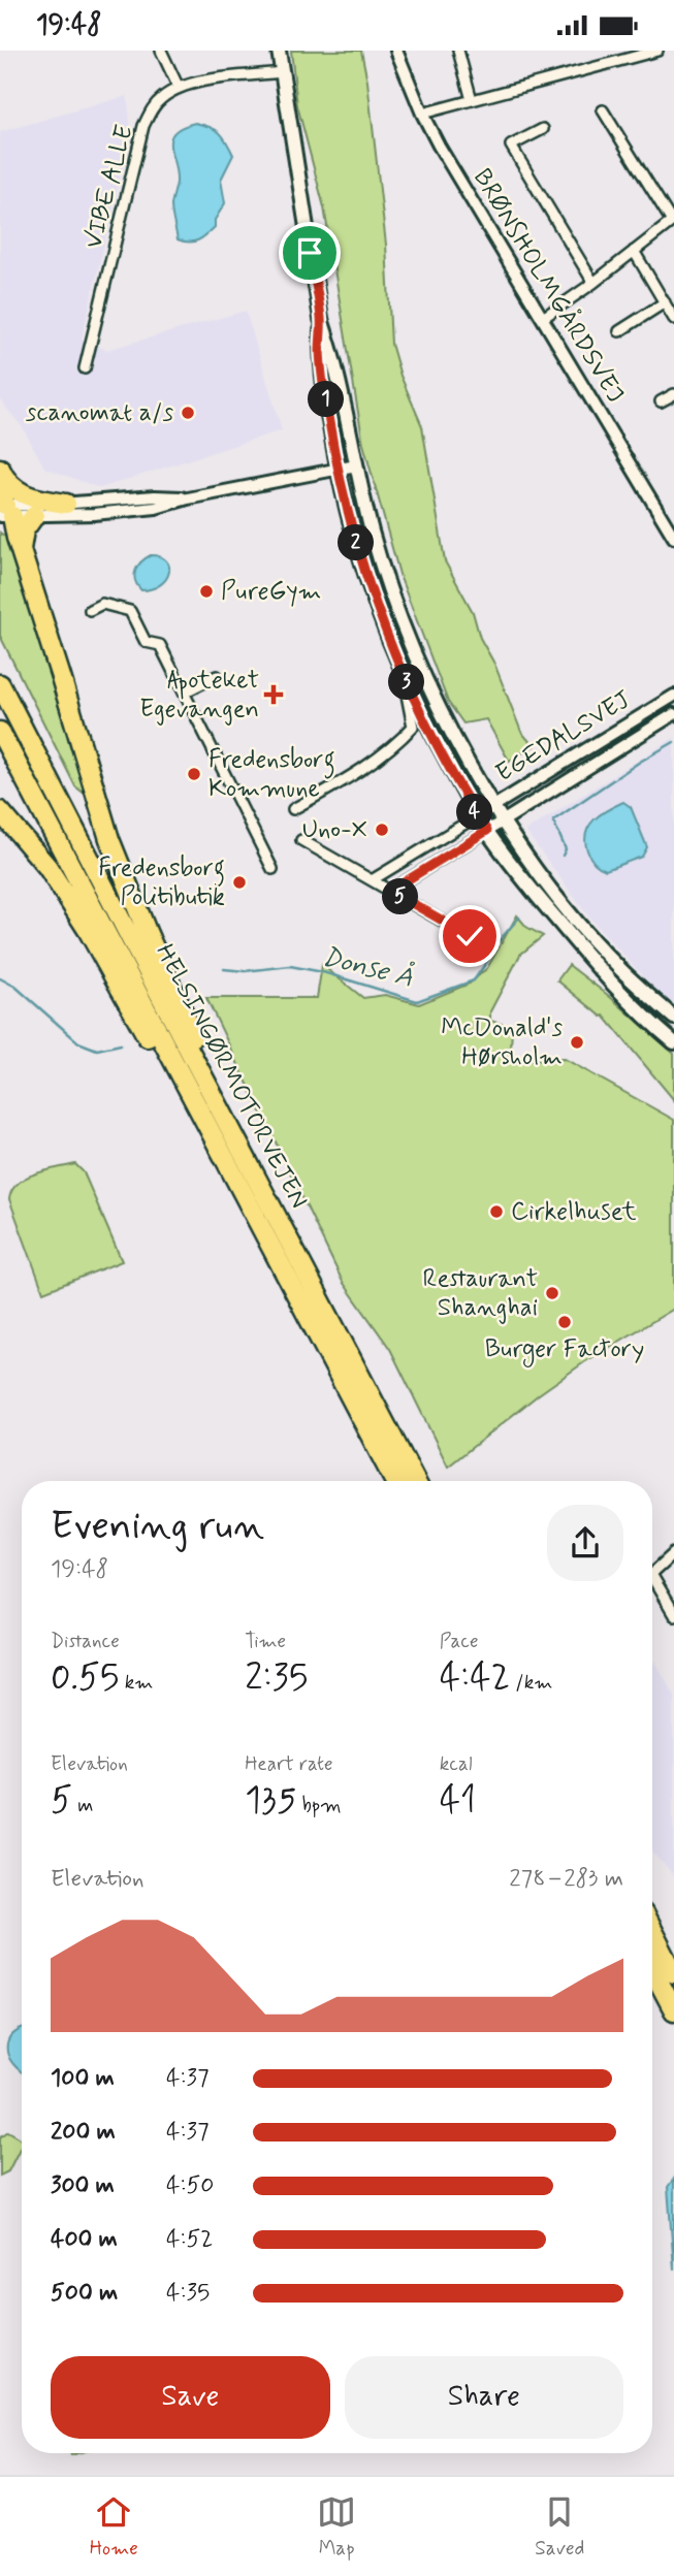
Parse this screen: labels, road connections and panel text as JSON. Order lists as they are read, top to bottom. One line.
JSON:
{"streets":{"highway":["HELSINGØRMOTORVEJEN"],"street":["VIBE ALLE","BRØNSHOLMGÅRDSVEJ","EGEDALSVEJ"]},"water":["Donse Å"],"places":{"other":["scanomat a/s","PureGym","Fredensborg Kommune","Uno-X","Fredensborg Politibutik","McDonald's Hørsholm","Cirkelhuset","Restaurant Shanghai","Burger Factory"],"health":["Apoteket Egevangen"]},"page":{"status":"19:48","pins":["1","2","3","4","5"],"heading":["Evening run","19:48"],"stats":[["Distance","0.55 km"],["Time","2:35"],["Pace","4:42 /km"],["Elevation","5 m"],["Heart rate","135 bpm"],["kcal","41"]],"chart":["Elevation","278–283 m"],"list":[{"name":"100 m","note":"4:37"},{"name":"200 m","note":"4:37"},{"name":"300 m","note":"4:50"},{"name":"400 m","note":"4:52"},{"name":"500 m","note":"4:35"}],"buttons":["Save","Share"],"tabs":["Home","Map","Saved"]}}
